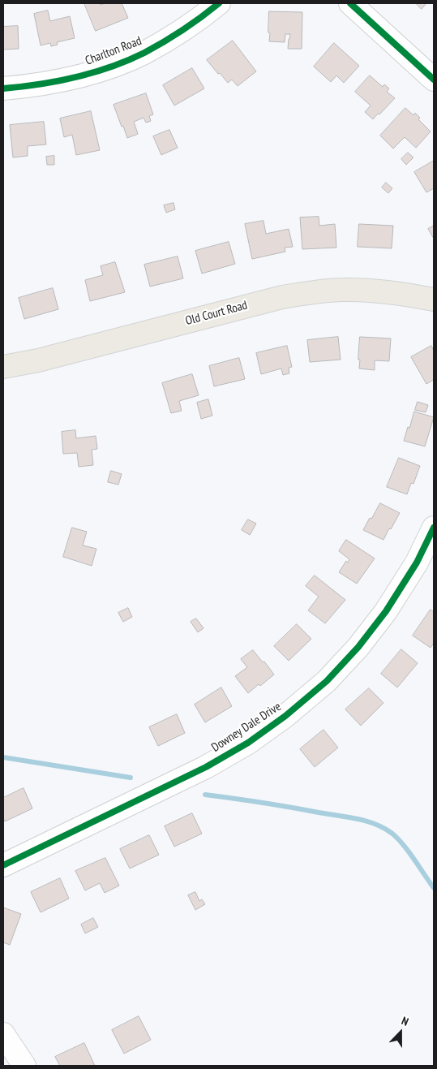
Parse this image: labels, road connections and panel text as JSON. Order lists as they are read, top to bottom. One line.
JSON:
{"streets":{"main road":["Old Court Road"],"street":["Charlton Road","Downey Dale Drive"]},"north":"top"}
